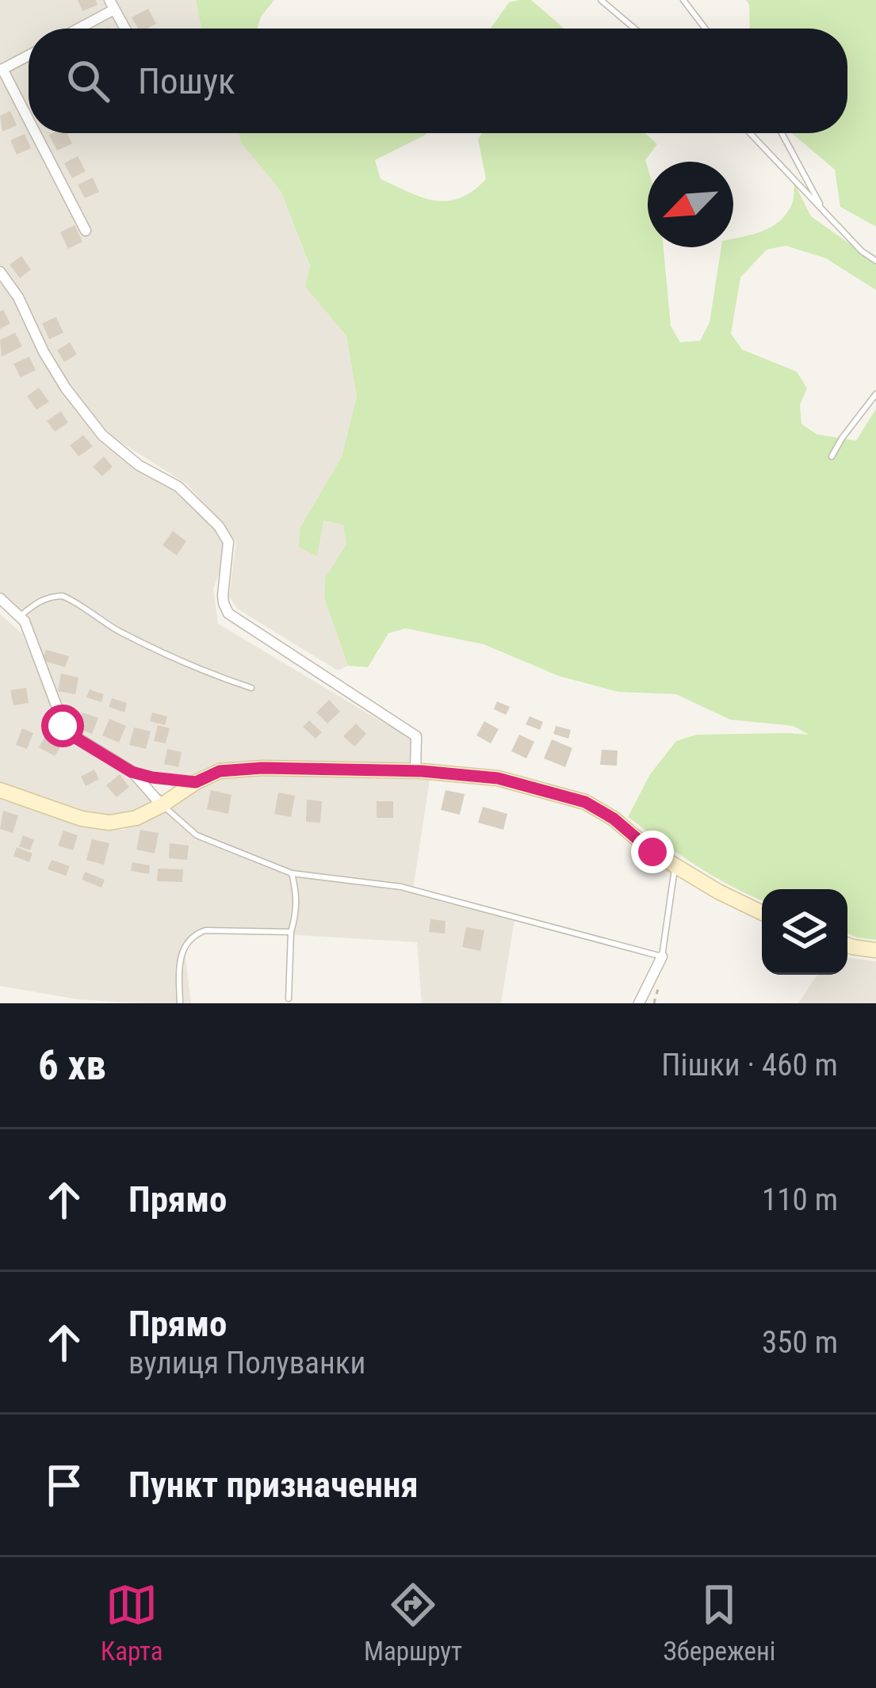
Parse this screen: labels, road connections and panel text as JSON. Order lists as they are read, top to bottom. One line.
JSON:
{"north":"bottom left","page":{"search":"Пошук","heading":["6 хв","Пішки · 460 m"],"list":[["Прямо","110 m"],["Прямо","вулиця Полуванки","350 m"],"Пункт призначення"],"nav":["Карта","Маршрут","Збережені"]}}
